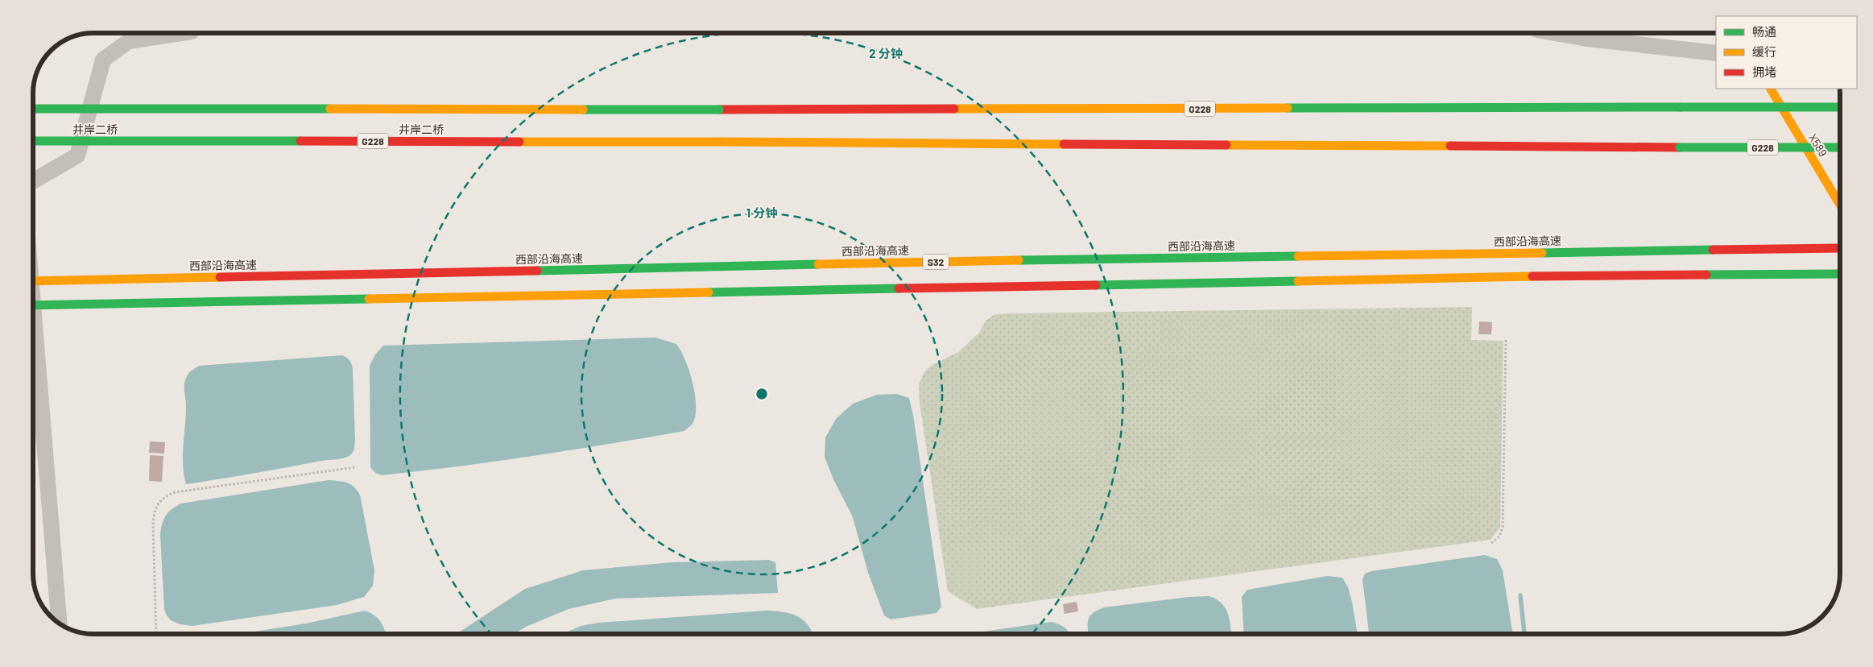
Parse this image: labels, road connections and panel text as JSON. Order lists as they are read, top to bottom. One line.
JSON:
{"streets":{"main road":["G228","井岸二桥","X589","西部沿海高速","S32"]},"legend":["畅通","缓行","拥堵"],"rings":["2 分钟","1 分钟"]}
